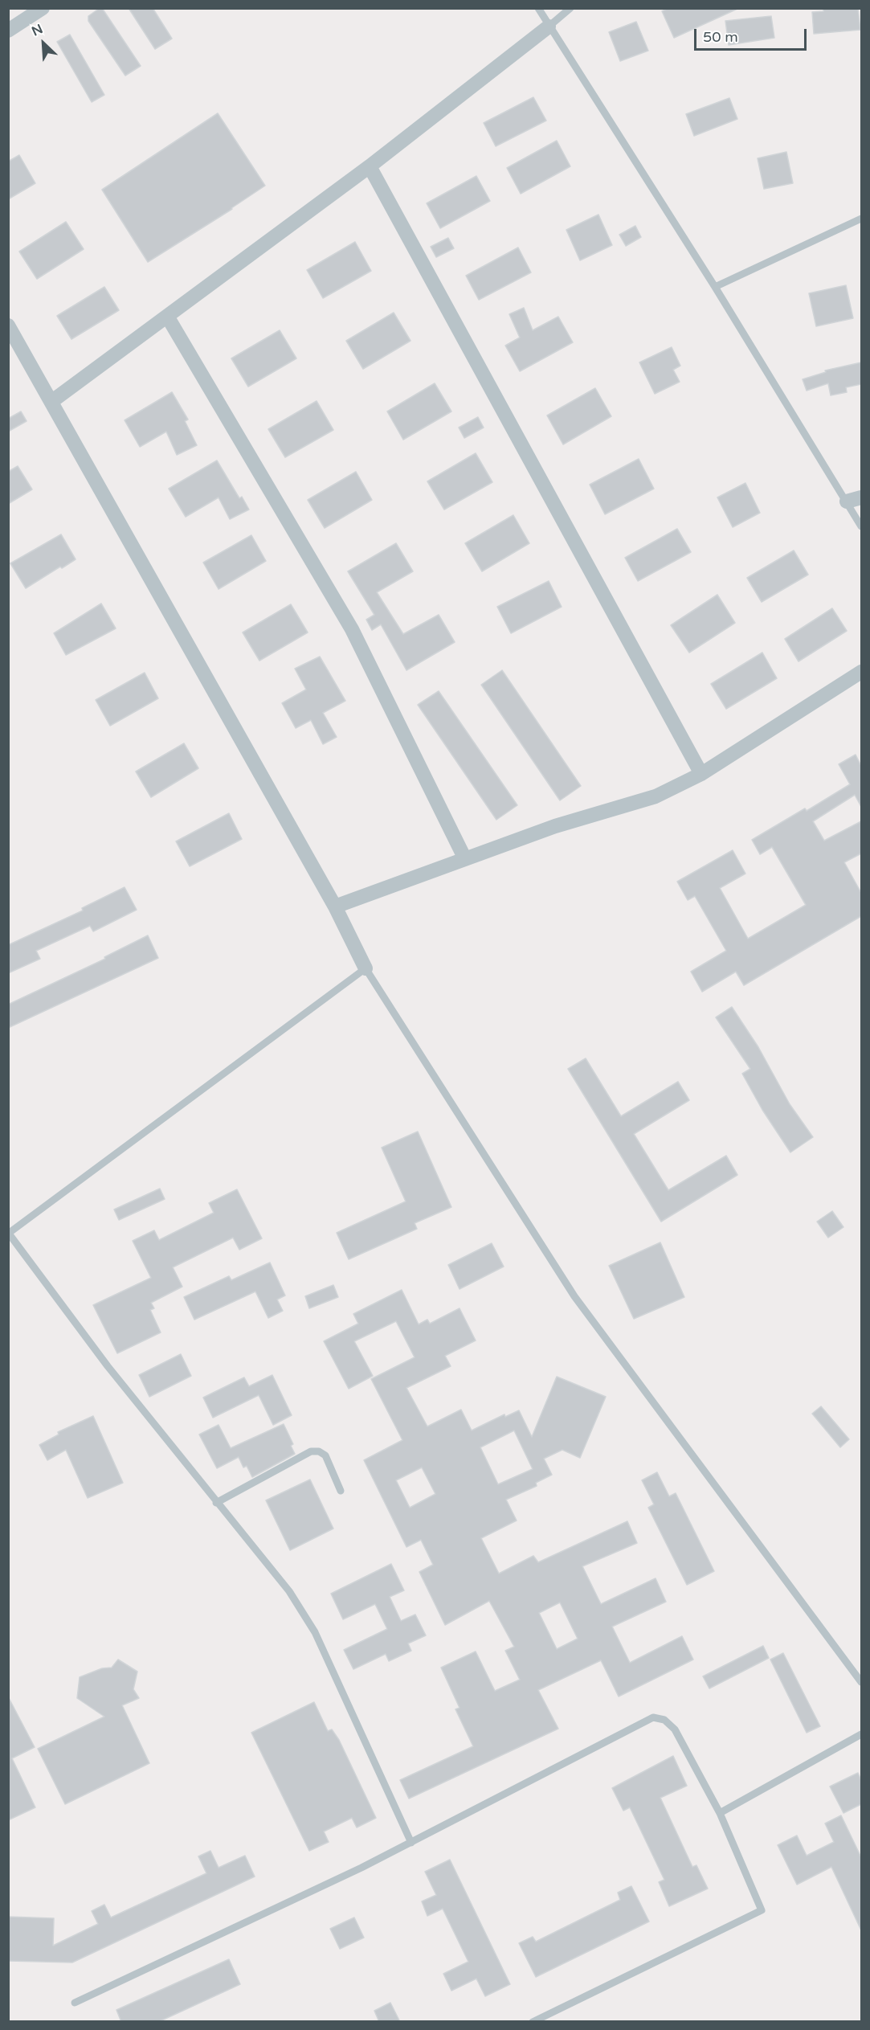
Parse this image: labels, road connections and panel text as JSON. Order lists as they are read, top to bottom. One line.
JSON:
{"scale_bar":"50 m","north":"top left"}
